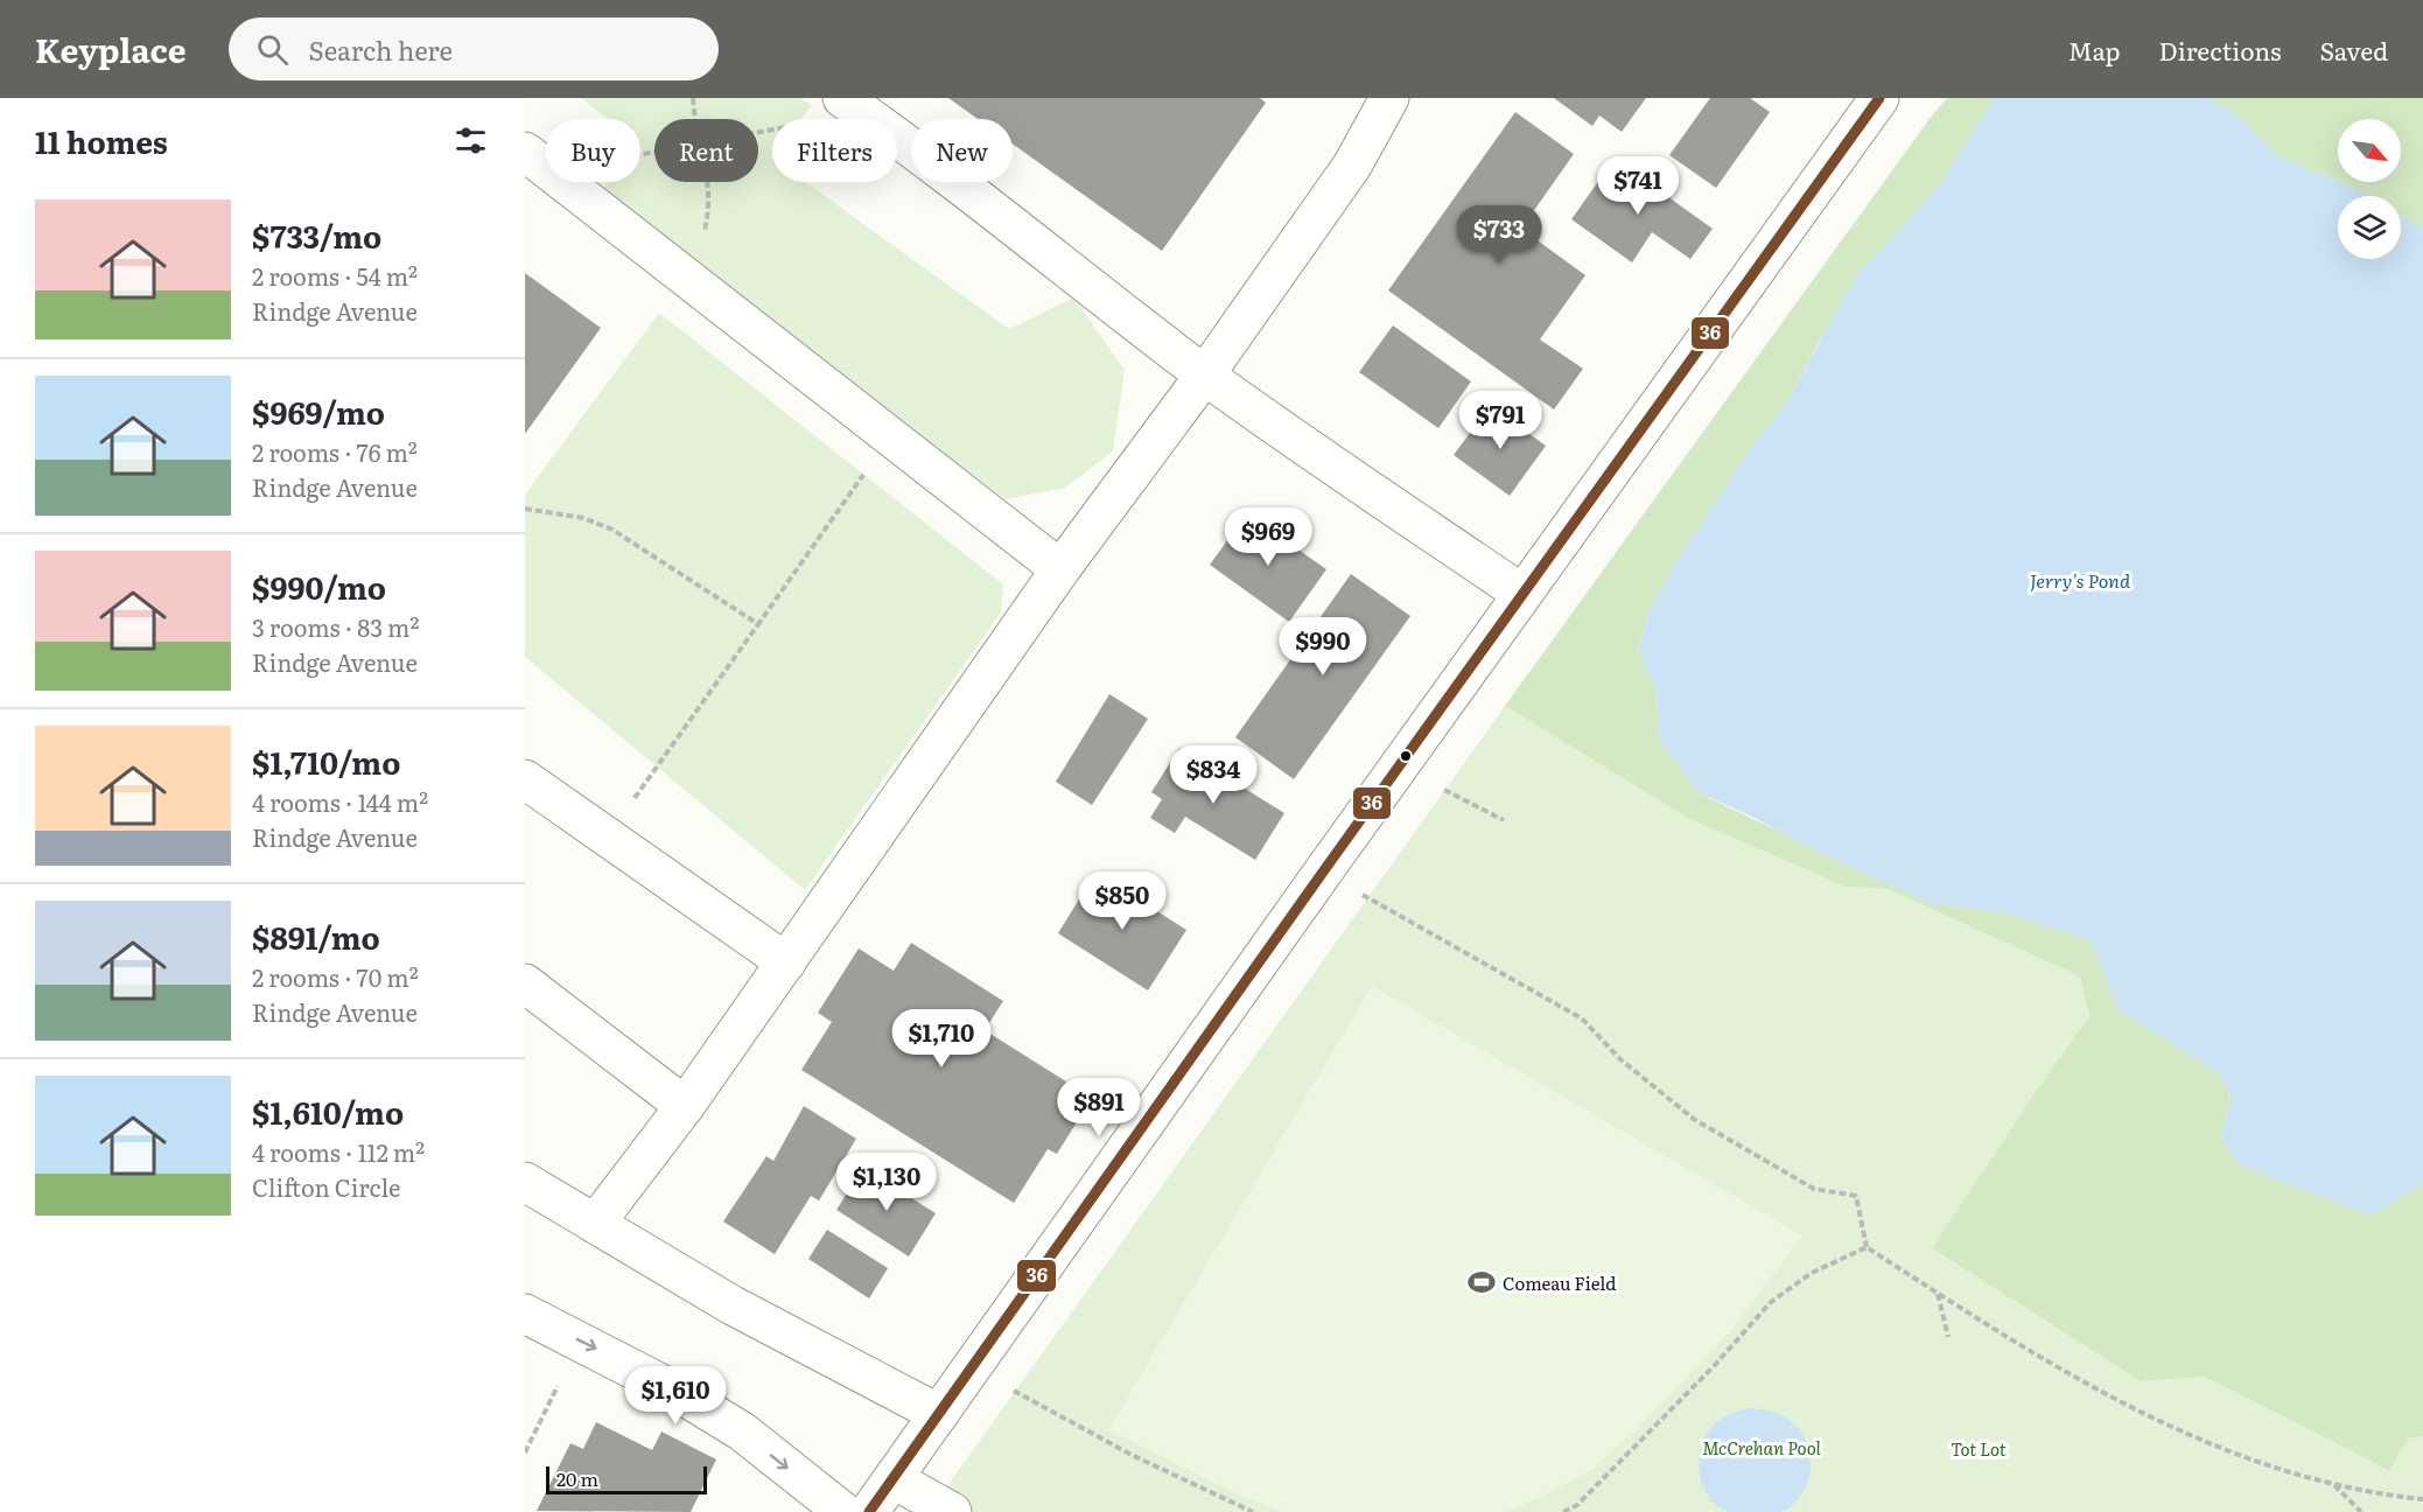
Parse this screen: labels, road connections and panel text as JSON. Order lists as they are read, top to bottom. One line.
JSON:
{"water":["Jerry's Pond"],"parks":["McCrehan Pool","Tot Lot"],"places":{"sports":["Comeau Field"]},"lines":["transit line 36"],"scale_bar":"20 m","north":"bottom right","page":{"header":"Keyplace","search":"Search here","nav":["Map","Directions","Saved"],"heading":"11 homes","chip":["Buy","Rent","Filters","New"],"price":["$741","$733","$791","$969","$990","$834","$850","$1,710","$891","$1,130","$1,610"],"list":[{"name":"$733/mo","note":"2 rooms · 54 m² · Rindge Avenue"},{"name":"$969/mo","note":"2 rooms · 76 m² · Rindge Avenue"},{"name":"$990/mo","note":"3 rooms · 83 m² · Rindge Avenue"},{"name":"$1,710/mo","note":"4 rooms · 144 m² · Rindge Avenue"},{"name":"$891/mo","note":"2 rooms · 70 m² · Rindge Avenue"},{"name":"$1,610/mo","note":"4 rooms · 112 m² · Clifton Circle"}],"scale":"20 m"}}
